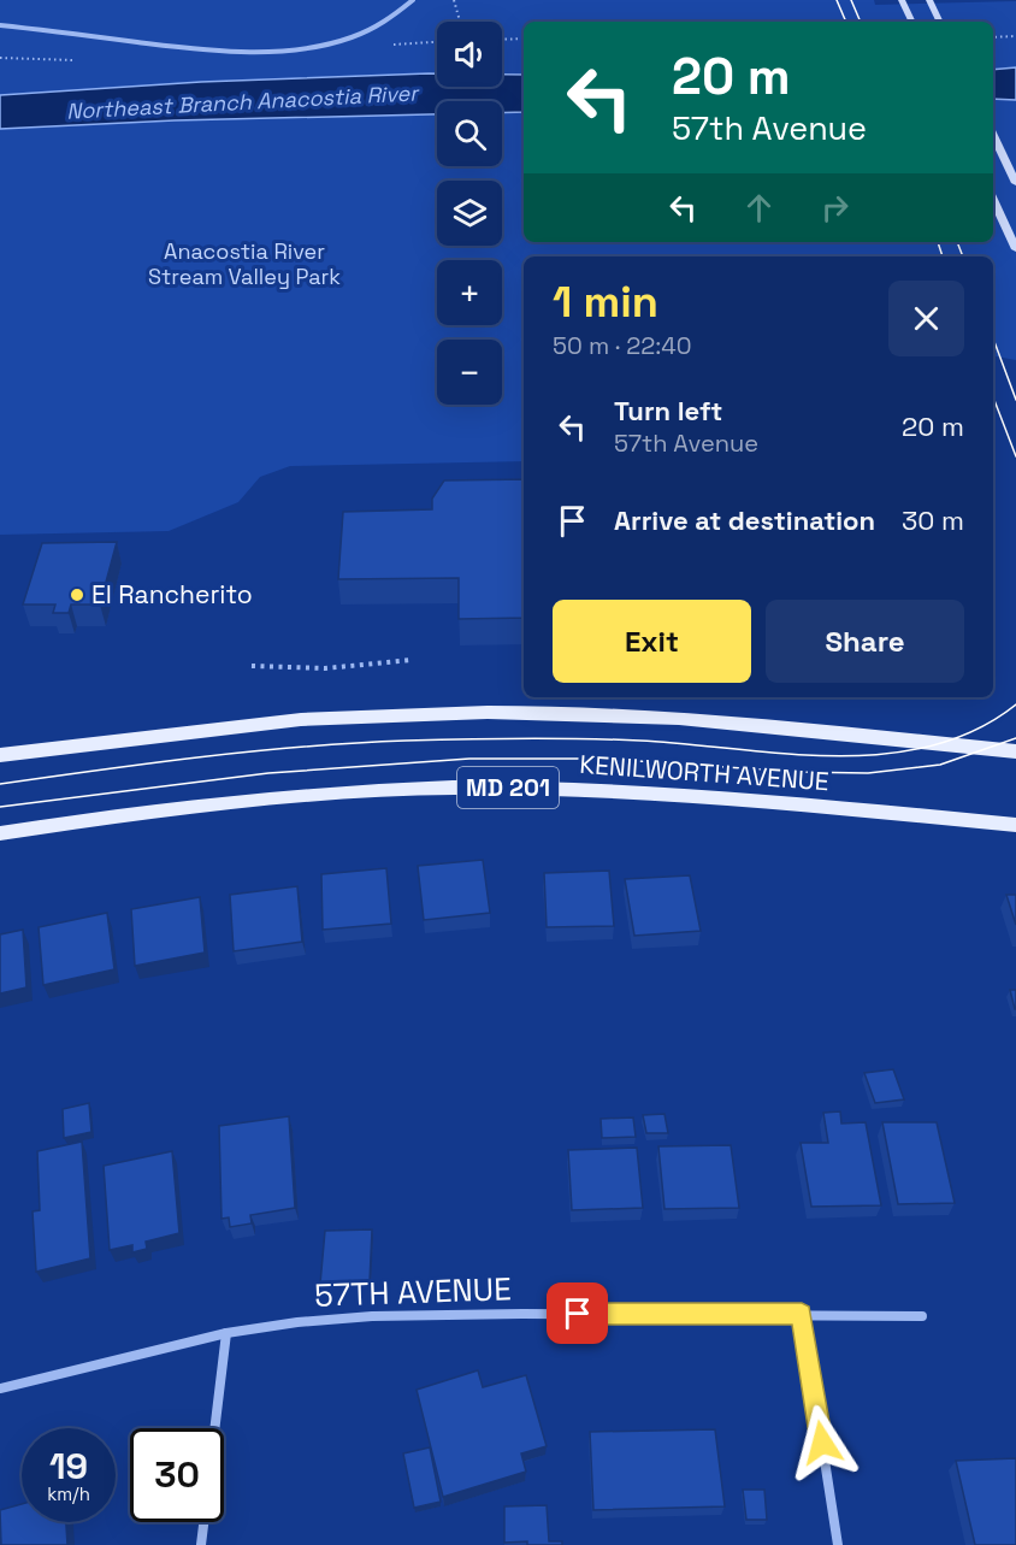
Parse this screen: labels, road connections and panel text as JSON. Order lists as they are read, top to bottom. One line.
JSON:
{"streets":{"main road":["KENILWORTH AVENUE","MD 201"],"street":["57TH AVENUE"]},"water":["Northeast Branch Anacostia River"],"parks":["Anacostia River Stream Valley Park"],"places":["El Rancherito"],"page":{"map_buttons":["+","−"],"turn":["20 m","57th Avenue"],"heading":["1 min","50 m · 22:40"],"list":[{"name":"Turn left","note":"57th Avenue","value":"20 m"},{"name":"Arrive at destination","value":"30 m"}],"buttons":["Exit","Share"],"speed":"19 km/h","limit":"30"}}
